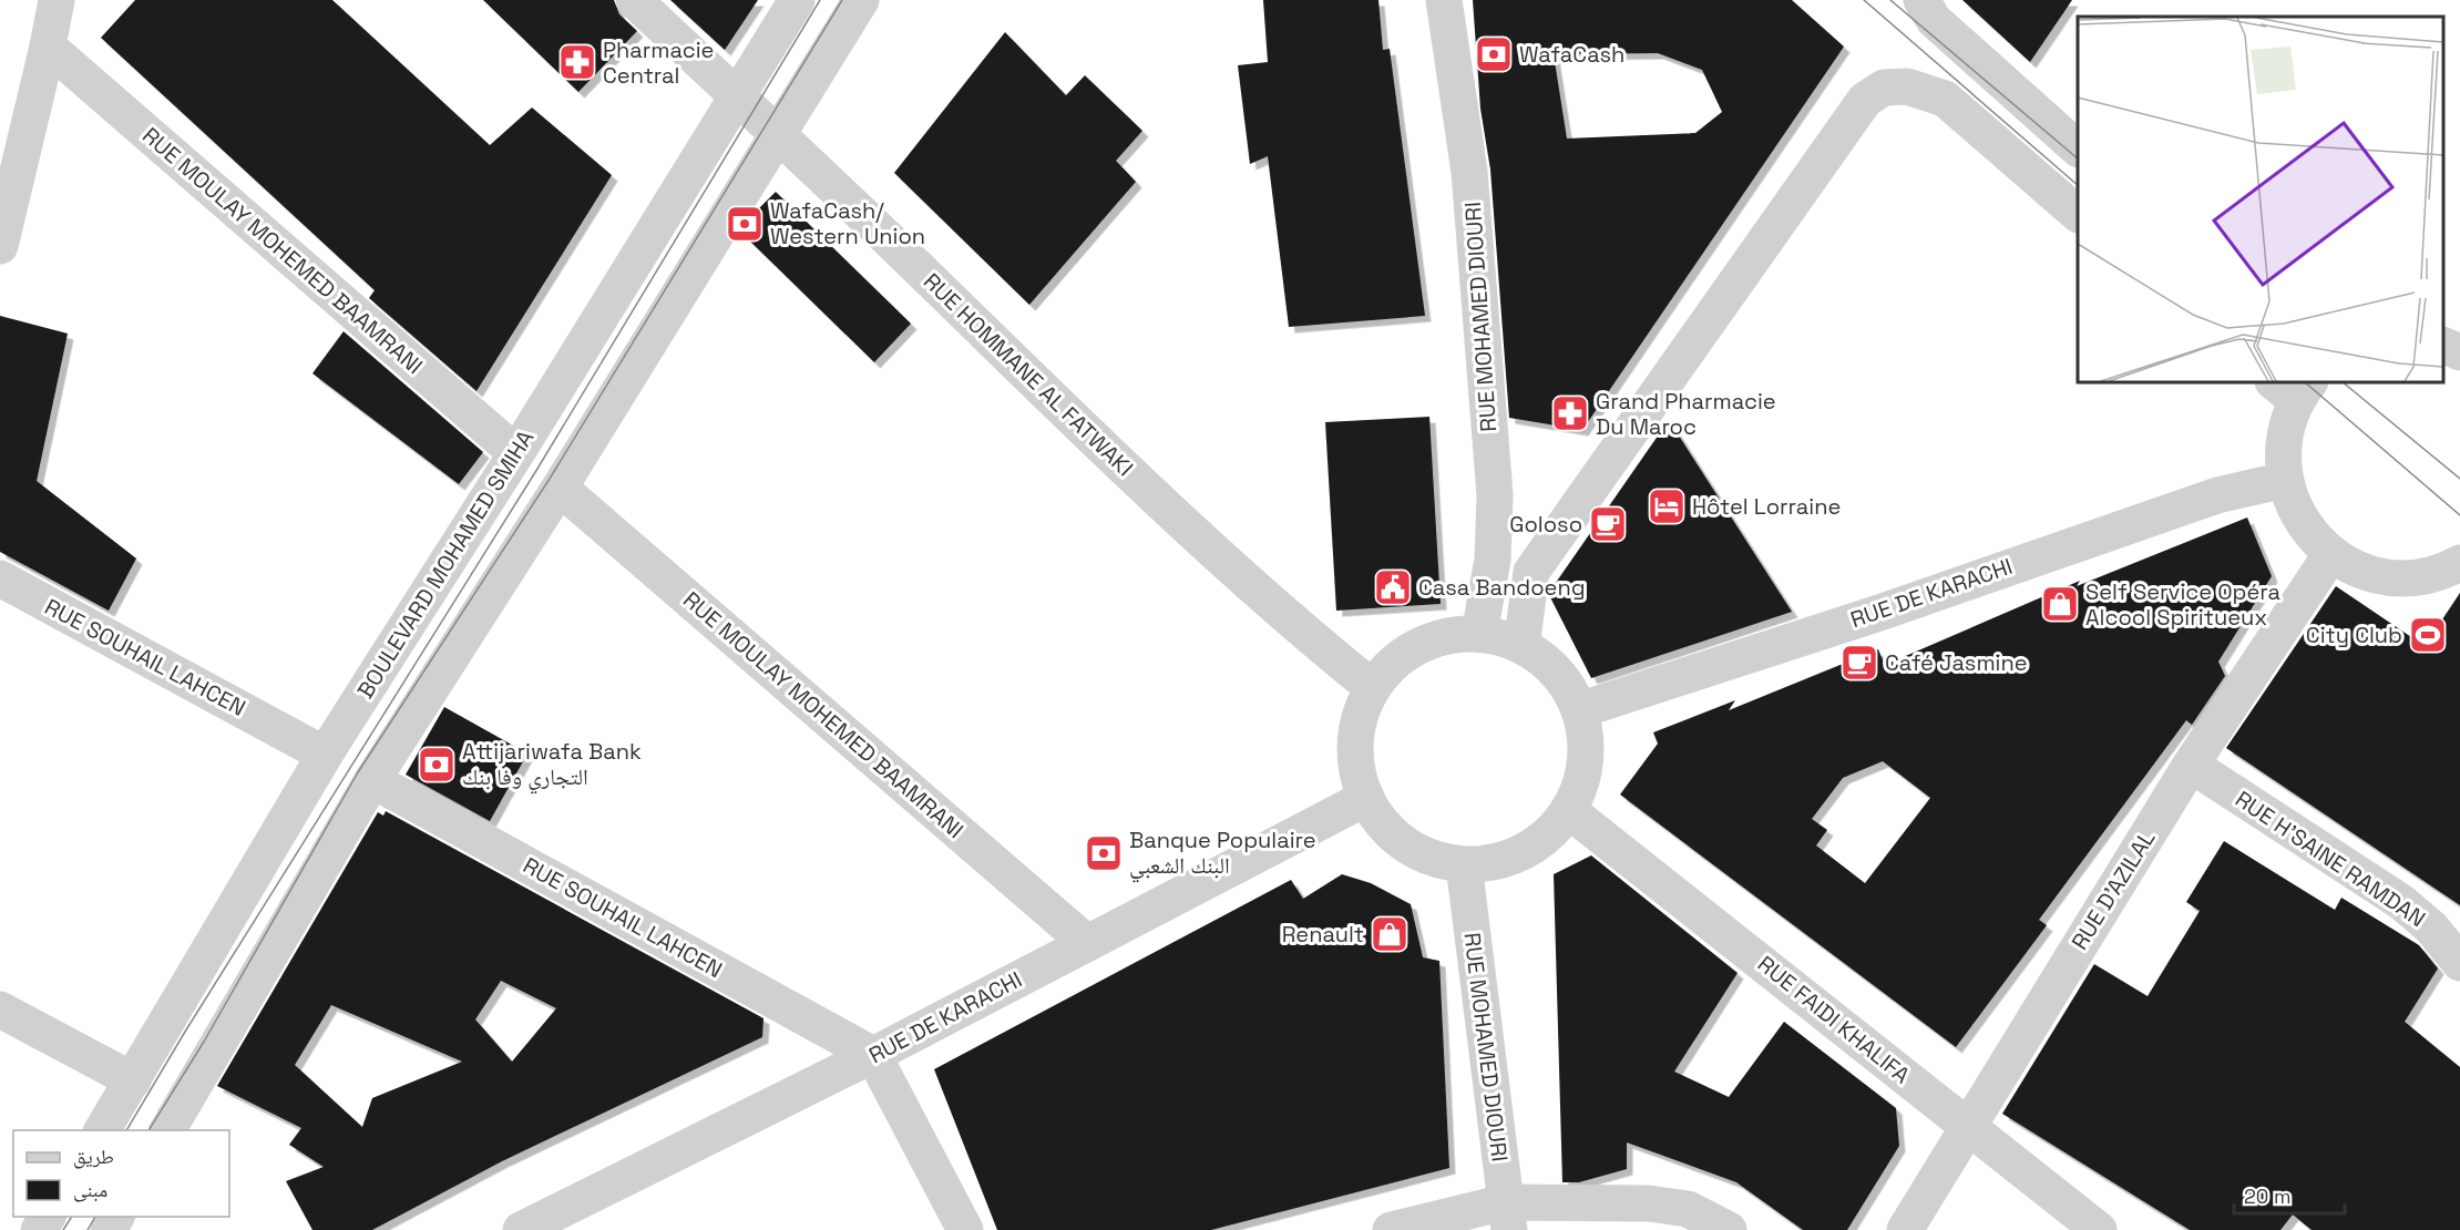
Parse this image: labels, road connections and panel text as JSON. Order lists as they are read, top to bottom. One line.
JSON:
{"streets":{"street":["RUE MOULAY MOHEMED BAAMRANI","RUE MOHAMED DIOURI","RUE HOMMANE AL FATWAKI","BOULEVARD MOHAMED SMIHA","RUE DE KARACHI","RUE SOUHAIL LAHCEN","RUE H'SAINE RAMDAN","RUE D'AZILAL","RUE FAIDI KHALIFA"]},"crossings":[["RUE MOULAY MOHEMED BAAMRANI","BOULEVARD MOHAMED SMIHA"],["RUE MOULAY MOHEMED BAAMRANI","RUE DE KARACHI"],["RUE MOHAMED DIOURI","RUE HOMMANE AL FATWAKI"],["RUE MOHAMED DIOURI","RUE DE KARACHI"],["RUE MOHAMED DIOURI","RUE FAIDI KHALIFA"],["RUE HOMMANE AL FATWAKI","BOULEVARD MOHAMED SMIHA"],["RUE HOMMANE AL FATWAKI","RUE DE KARACHI"],["RUE HOMMANE AL FATWAKI","RUE FAIDI KHALIFA"],["BOULEVARD MOHAMED SMIHA","RUE SOUHAIL LAHCEN"],["RUE DE KARACHI","RUE SOUHAIL LAHCEN"],["RUE DE KARACHI","RUE FAIDI KHALIFA"],["RUE H'SAINE RAMDAN","RUE D'AZILAL"],["RUE D'AZILAL","RUE FAIDI KHALIFA"]],"places":{"bank":["WafaCash","WafaCash/ Western Union","Attijariwafa Bank التجاري وفا بنك","Banque Populaire البنك الشعبي"],"pharmacy":["Pharmacie Central","Grand Pharmacie Du Maroc"],"hotel":["Hôtel Lorraine"],"cafe":["Goloso","Café Jasmine"],"public building":["Casa Bandoeng"],"shop":["Self Service Opéra Alcool Spiritueux","Renault"],"sports":["City Club"]},"legend":["طريق","مبنى"],"scale_bar":"20 m"}
